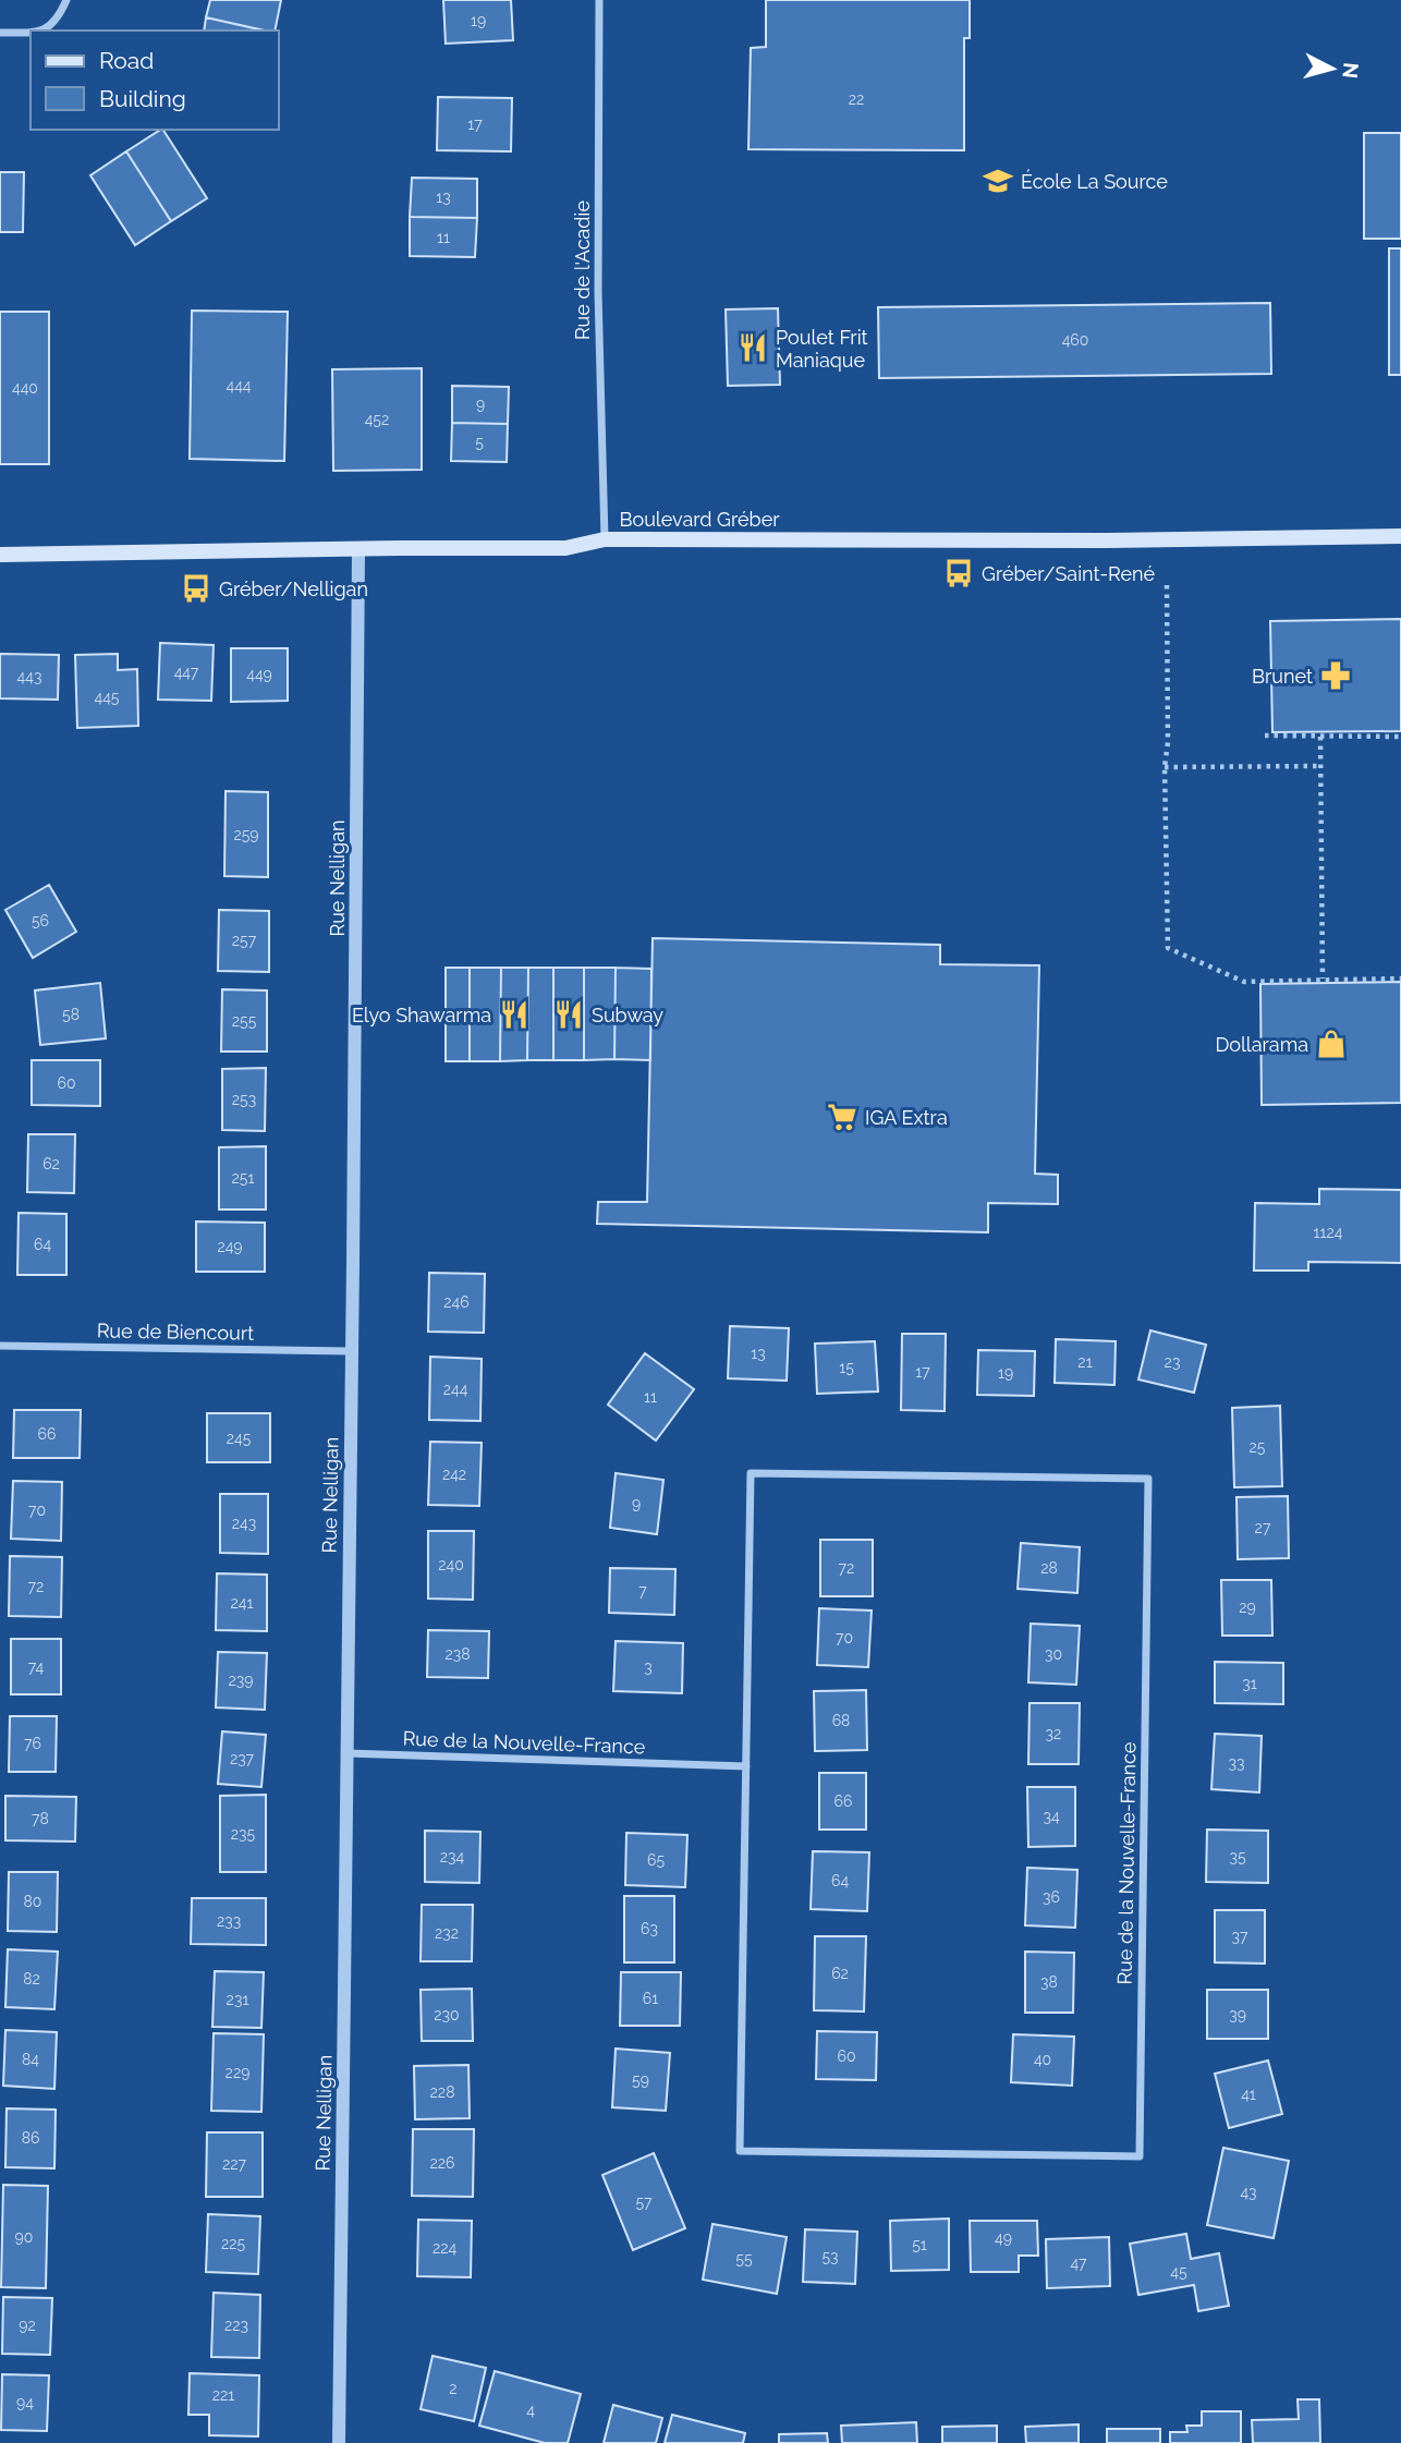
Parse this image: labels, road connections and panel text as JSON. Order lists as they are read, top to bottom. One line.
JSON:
{"streets":{"main road":["Boulevard Gréber"],"street":["Rue de l'Acadie","Rue Nelligan","Rue de Biencourt","Rue de la Nouvelle-France"]},"crossings":[["Rue de l'Acadie","Boulevard Gréber"],["Boulevard Gréber","Rue Nelligan"],["Rue Nelligan","Rue de Biencourt"],["Rue Nelligan","Rue de la Nouvelle-France"]],"places":{"school or university":["École La Source"],"restaurant":["Poulet Frit Maniaque","Elyo Shawarma","Subway"],"bus stop":["Gréber/Saint-René","Gréber/Nelligan"],"pharmacy":["Brunet"],"shop":["Dollarama"],"supermarket":["IGA Extra"]},"house_numbers":["19","22","17","13","11","460","444","440","9","452","5","447","449","443","445","259","56","257","58","255","60","253","62","251","1124","64","249","246","13","21","23","15","17","19","244","11","66","245","25","242","9","70","243","27","240","72","28","72","7","241","29","70","238","30","74","3","239","31","68","32","76","237","33","66","34","78","235","234","35","65","64","36","80","233","63","232","37","62","82","38","61","231","230","39","60","84","40","229","59","228","41","86","226","227","43","57","90","49","225","51","224","53","55","47","45","92","223","2","221","94","4"],"legend":["Road","Building"],"north":"right"}
